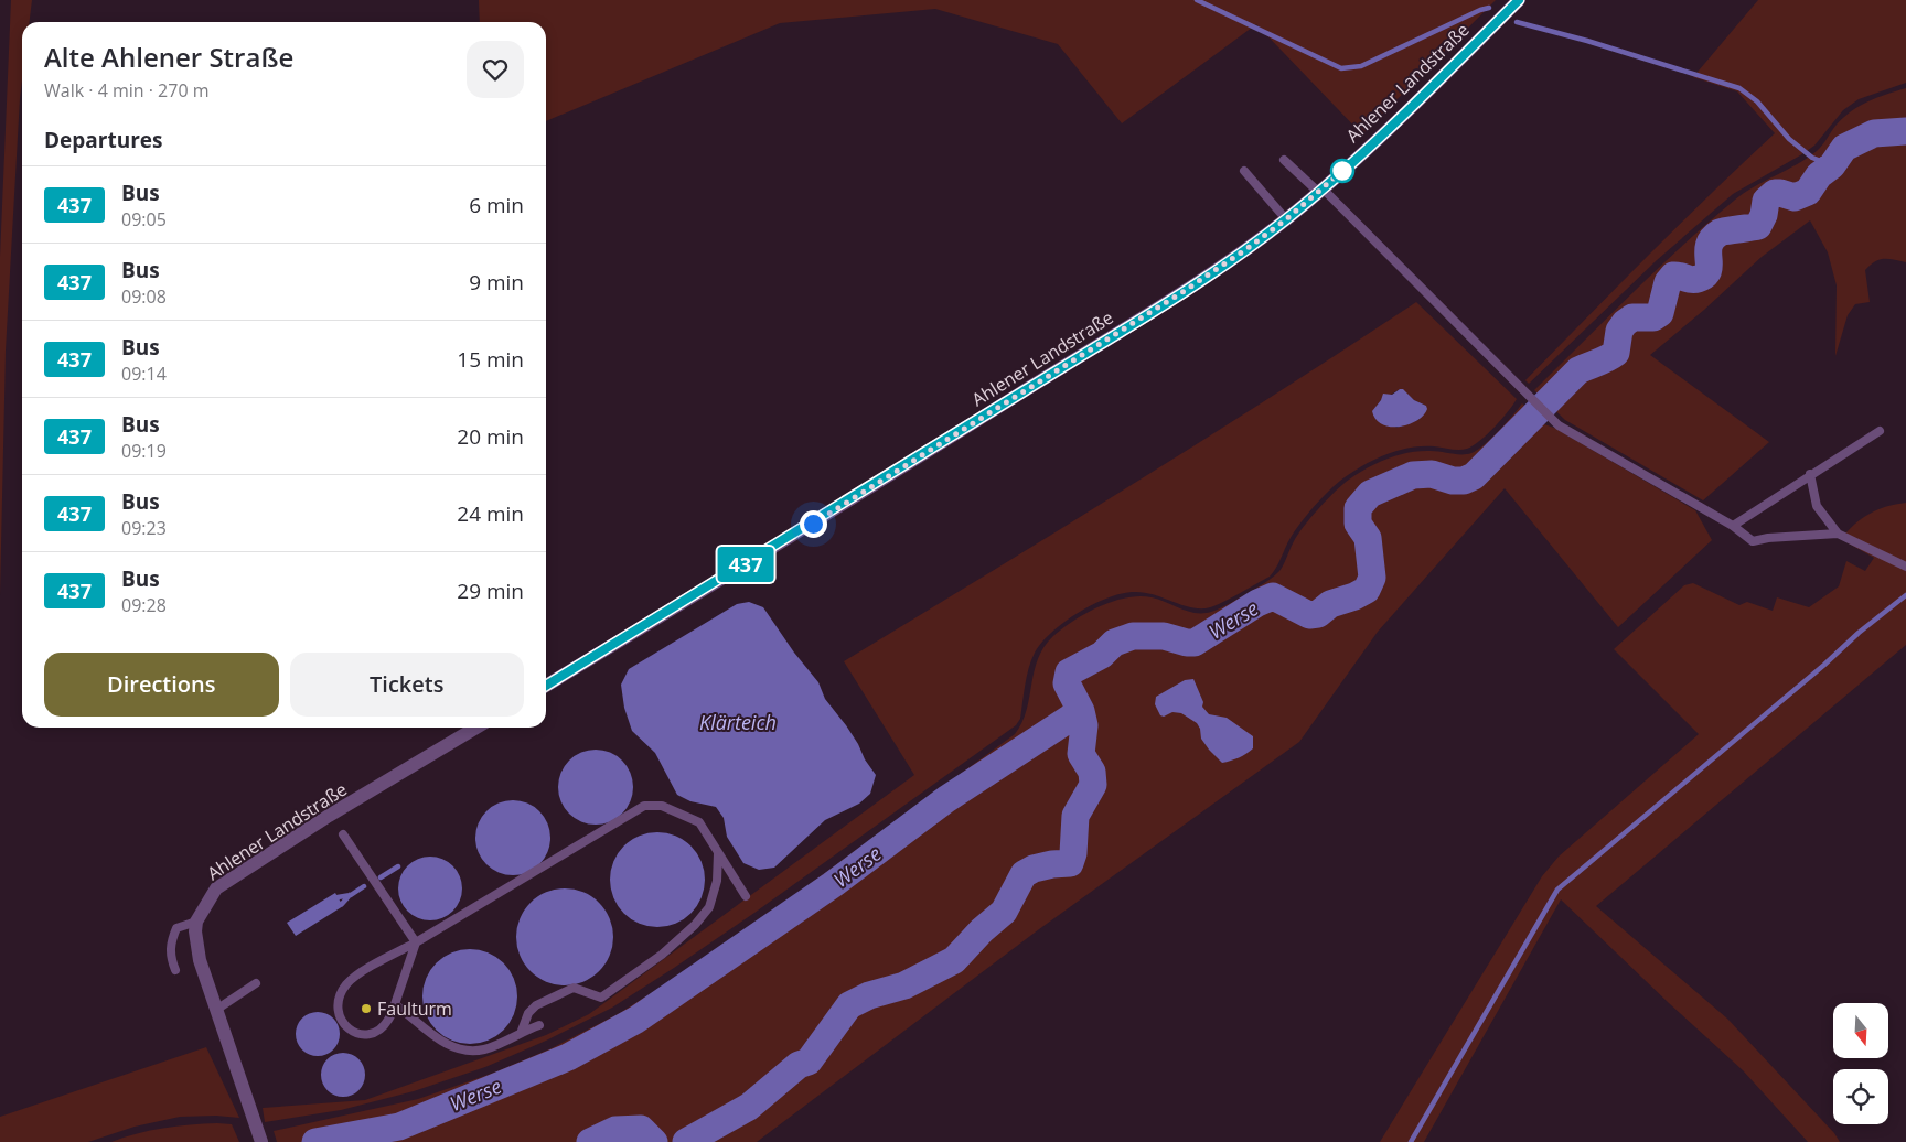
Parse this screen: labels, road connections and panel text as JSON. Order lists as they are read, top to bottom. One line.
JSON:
{"streets":{"street":["Ahlener Landstraße"]},"water":["Werse","Klärteich"],"places":["Faulturm"],"lines":["bus line 437"],"north":"bottom","page":{"on_map":"437","heading":[["Alte Ahlener Straße","Walk · 4 min · 270 m"],"Departures"],"list":[{"mark":"437","name":"Bus","note":"09:05","value":"6 min"},{"mark":"437","name":"Bus","note":"09:08","value":"9 min"},{"mark":"437","name":"Bus","note":"09:14","value":"15 min"},{"mark":"437","name":"Bus","note":"09:19","value":"20 min"},{"mark":"437","name":"Bus","note":"09:23","value":"24 min"},{"mark":"437","name":"Bus","note":"09:28","value":"29 min"}],"buttons":["Directions","Tickets"]}}
